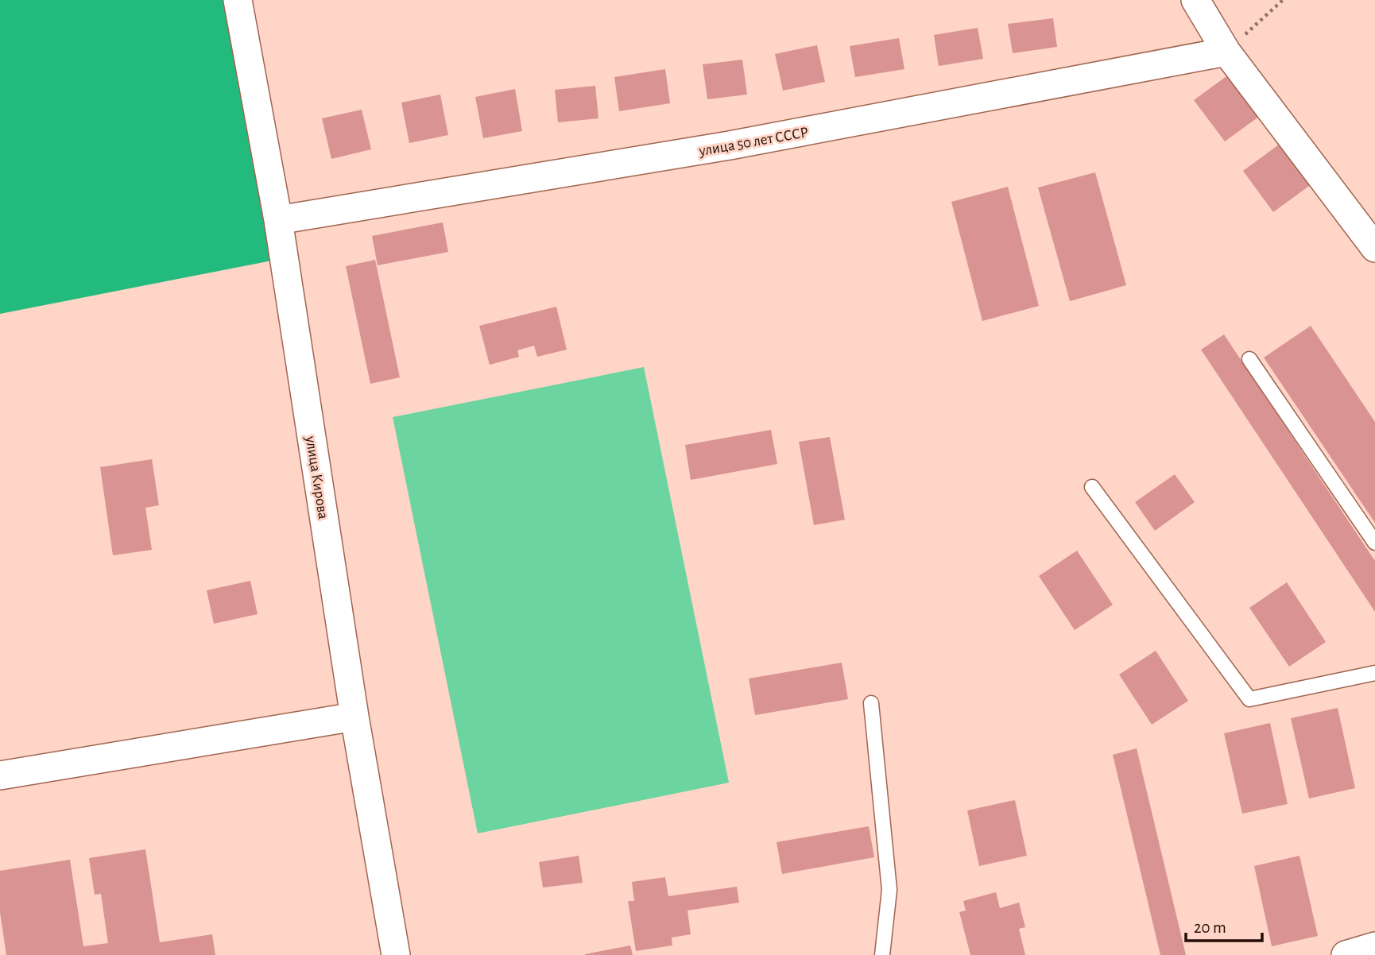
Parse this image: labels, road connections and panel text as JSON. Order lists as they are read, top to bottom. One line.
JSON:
{"streets":{"street":["улица 50 лет СССР","улица Кирова"]},"crossings":[["улица 50 лет СССР","улица Кирова"]],"scale_bar":"20 m"}
